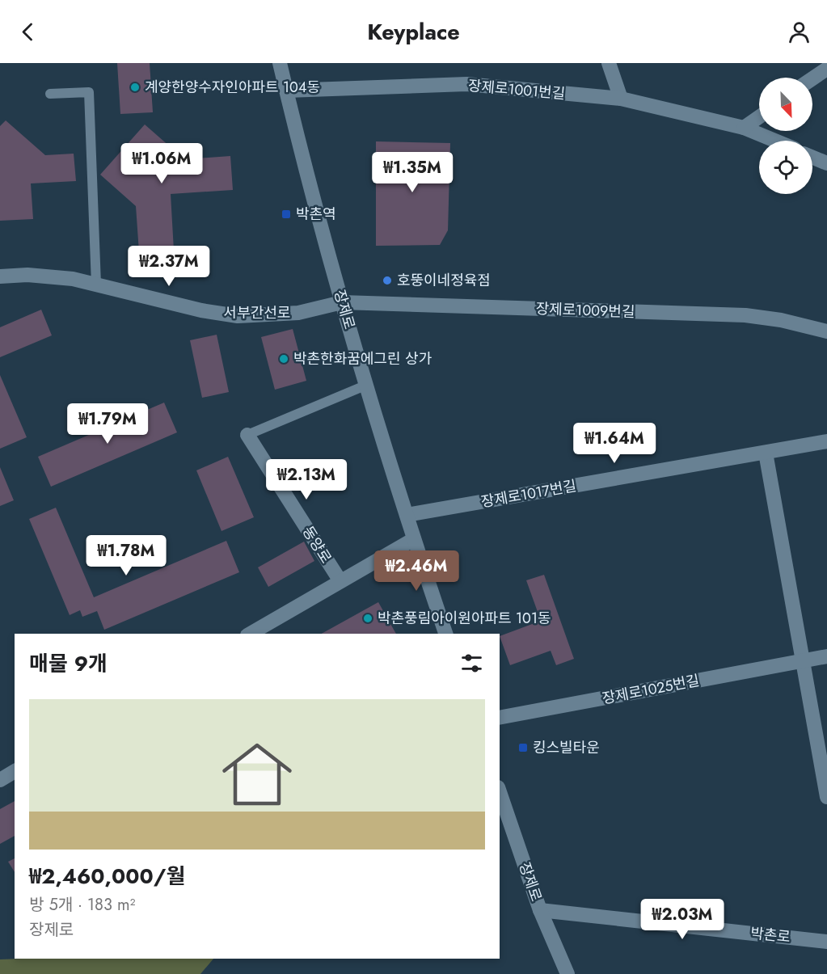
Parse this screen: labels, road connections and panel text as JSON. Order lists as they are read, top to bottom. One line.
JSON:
{"streets":{"street":["장제로1001번길","장제로","장제로1009번길","서부간선로","장제로1017번길","동양로","장제로1025번길","박촌로"]},"crossings":[["장제로1001번길","장제로"],["장제로","장제로1009번길"],["장제로","서부간선로"],["장제로","장제로1017번길"],["장제로","박촌로"],["장제로1009번길","서부간선로"]],"places":{"other":["계양한양수자인아파트 104동","호뚱이네정육점","박촌한화꿈에그린 상가","박촌풍림아이원아파트 101동"],"transit":["박촌역","킹스빌타운"]},"north":"bottom right","page":{"header":"Keyplace","price":["₩1.06M","₩1.35M","₩2.37M","₩1.79M","₩1.64M","₩2.13M","₩1.78M","₩2.46M","₩2.03M"],"heading":"매물 9개","list":[{"name":"₩2,460,000/월","note":"방 5개 · 183 m² · 장제로"}]}}
